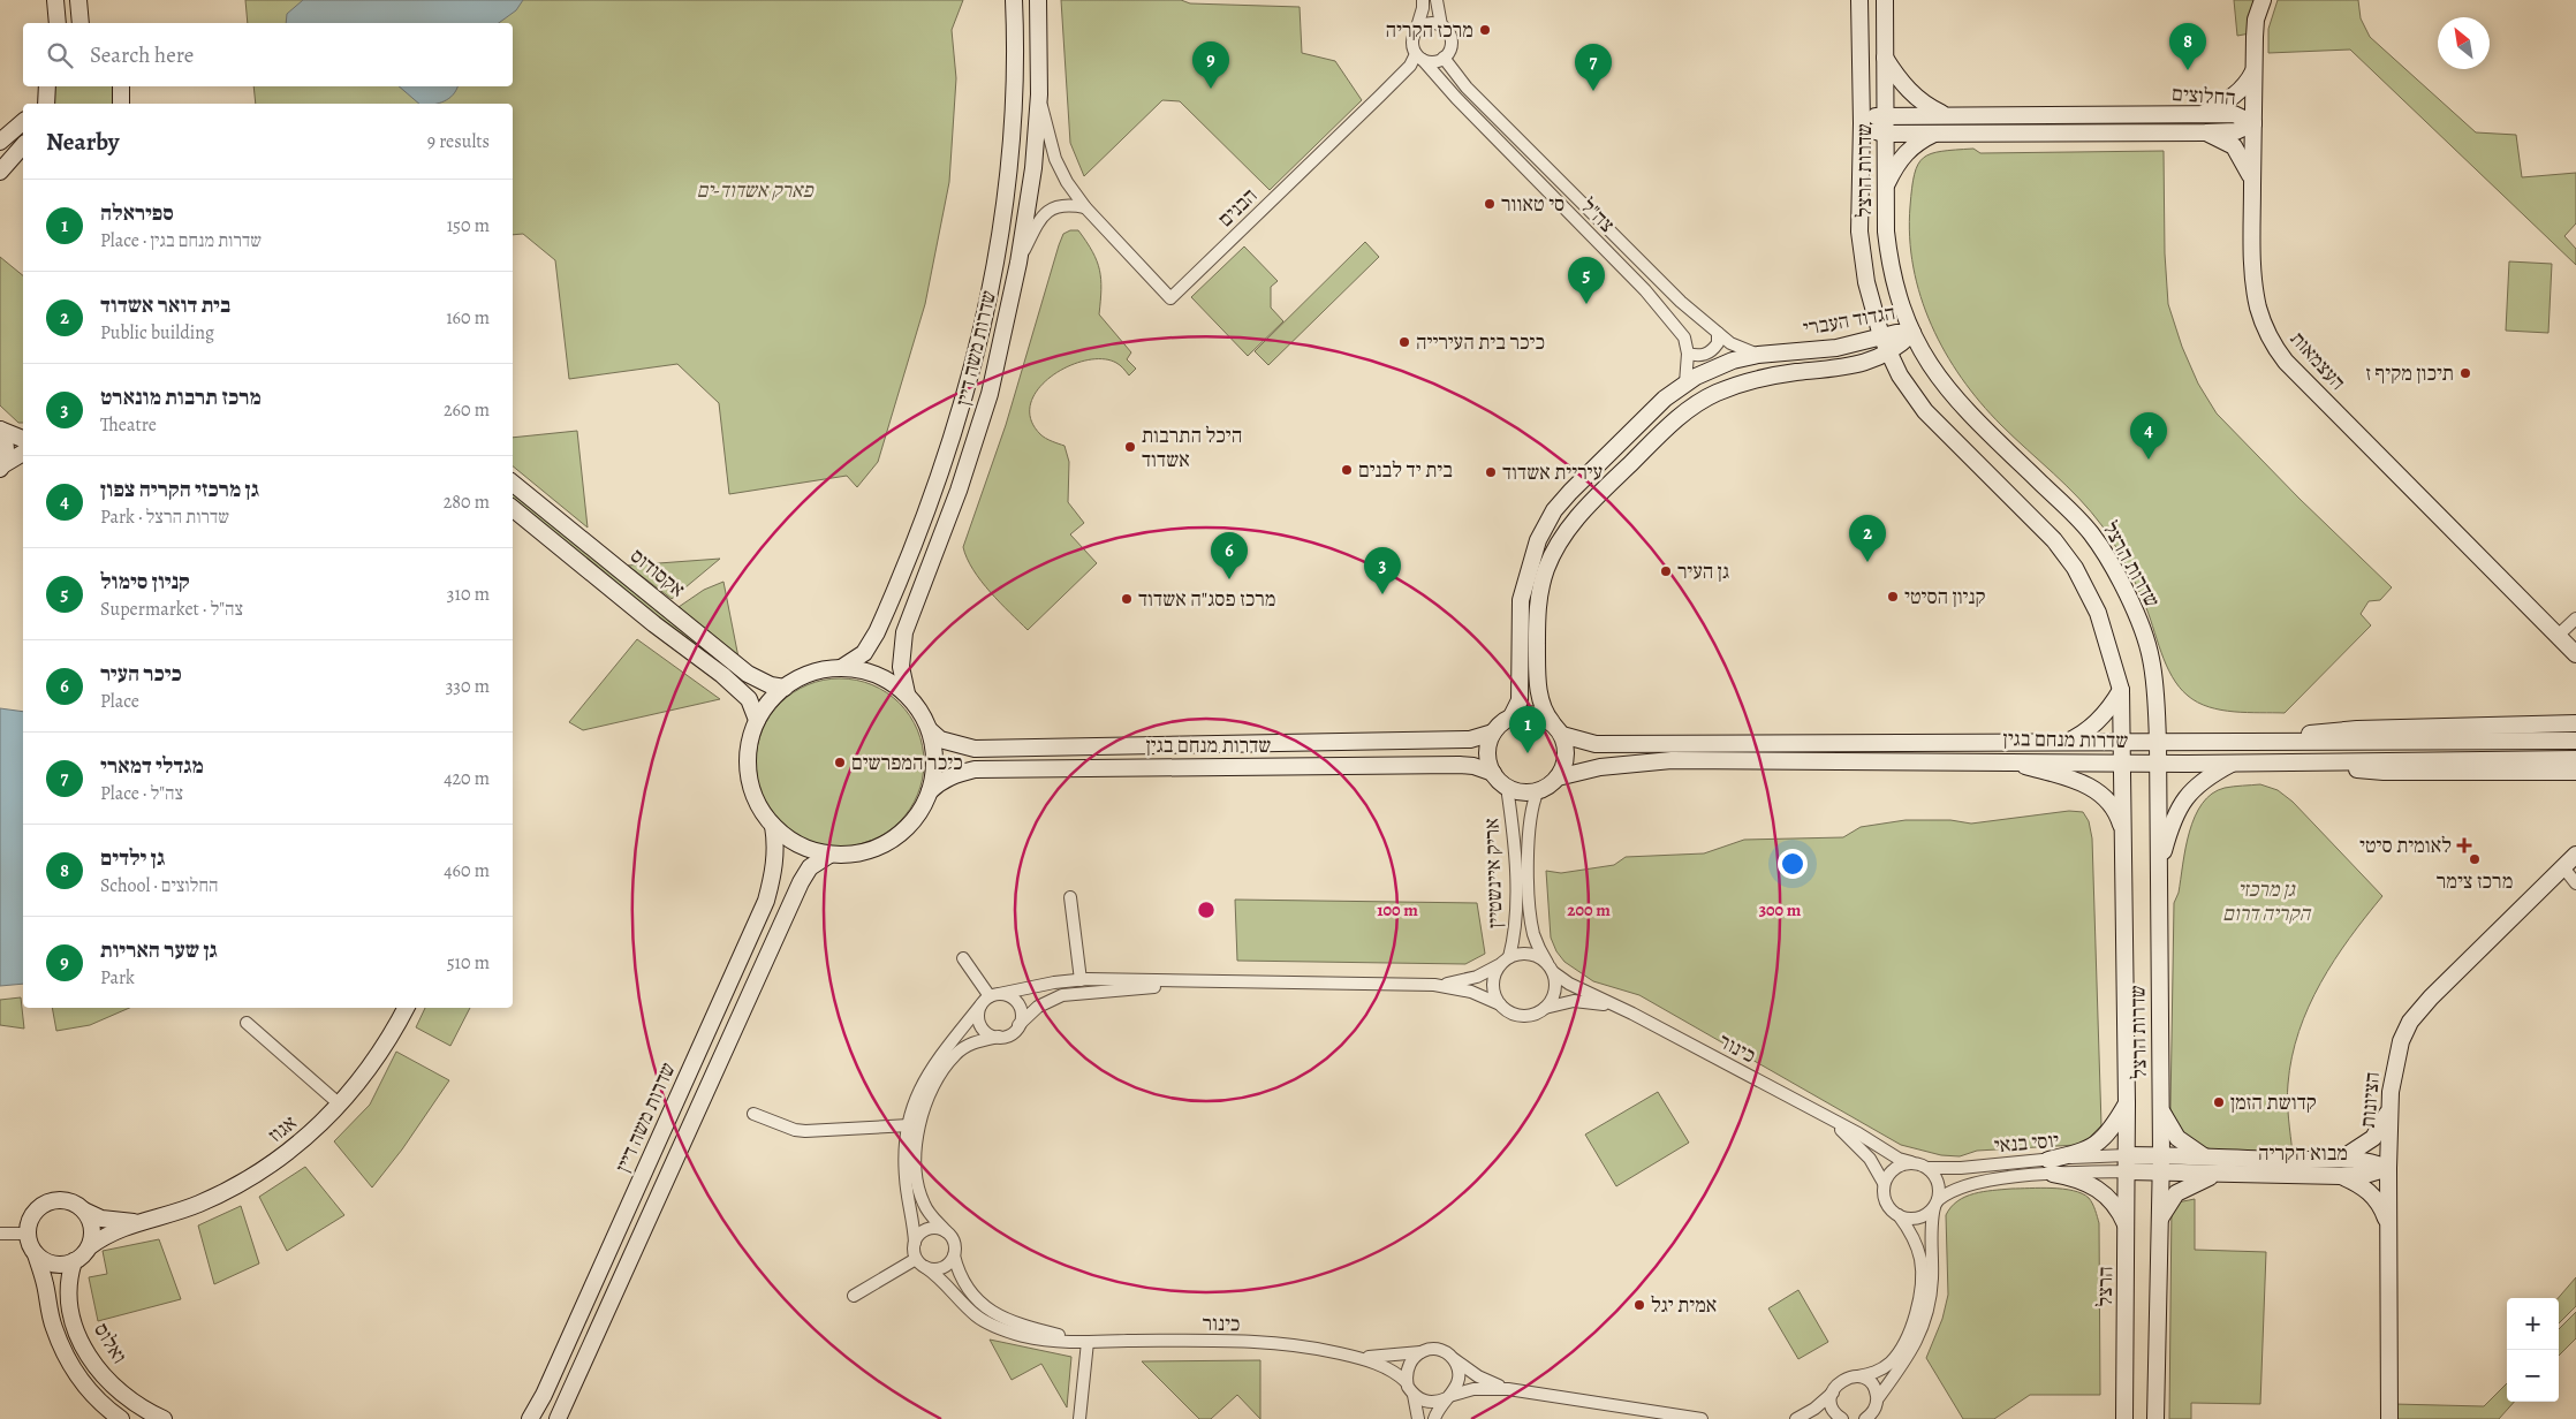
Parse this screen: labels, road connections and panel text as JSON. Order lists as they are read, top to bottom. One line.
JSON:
{"streets":{"main road":["החלוצים","שדרות הרצל","הגדוד העברי","שדרות משה דיין","העצמאות","אקסודוס","שדרות מנחם בגין","הציונות","אגוז","מבוא הקריה","הרצל","ואלוס"],"street":["הבנים","צה\"ל","אריק איינשטיין","כינור","יוסי בנאי"]},"crossings":[["החלוצים","שדרות הרצל"],["החלוצים","העצמאות"],["שדרות הרצל","הגדוד העברי"],["שדרות הרצל","שדרות מנחם בגין"],["שדרות הרצל","יוסי בנאי"],["שדרות הרצל","מבוא הקריה"],["שדרות הרצל","הרצל"],["הבנים","צה\"ל"],["הבנים","שדרות משה דיין"],["צה\"ל","הגדוד העברי"],["הגדוד העברי","שדרות מנחם בגין"],["הגדוד העברי","אריק איינשטיין"],["שדרות משה דיין","אקסודוס"],["שדרות משה דיין","שדרות מנחם בגין"],["אקסודוס","שדרות מנחם בגין"],["שדרות מנחם בגין","אריק איינשטיין"],["אריק איינשטיין","כינור"],["כינור","יוסי בנאי"],["הציונות","מבוא הקריה"],["אגוז","ואלוס"],["יוסי בנאי","מבוא הקריה"],["יוסי בנאי","הרצל"],["מבוא הקריה","הרצל"]],"parks":["פארק אשדוד-ים","גן מרכזי הקריה דרום"],"places":{"other":["מרכז הקריה","סי טאוור","כיכר בית העירייה","תיכון מקיף ז","היכל התרבות אשדוד","בית יד לבנים","עיריית אשדוד","גן העיר","קניון הסיטי","מרכז פסג\"ה אשדוד","כיכר המפרשים","מרכז צימר","קדושת הזמן","אמית יגל"],"health":["לאומית סיטי"]},"north":"top left","page":{"pins":["8","9","7","5","4","2","6","3","1"],"search":"Search here","heading":["Nearby","9 results"],"list":[{"mark":"1","name":"ספיראלה","note":"Place · שדרות מנחם בגין","value":"150 m"},{"mark":"2","name":"בית דואר אשדוד","note":"Public building","value":"160 m"},{"mark":"3","name":"מרכז תרבות מונארט","note":"Theatre","value":"260 m"},{"mark":"4","name":"גן מרכזי הקריה צפון","note":"Park · שדרות הרצל","value":"280 m"},{"mark":"5","name":"קניון סימול","note":"Supermarket · צה\"ל","value":"310 m"},{"mark":"6","name":"כיכר העיר","note":"Place","value":"330 m"},{"mark":"7","name":"מגדלי דמארי","note":"Place · צה\"ל","value":"420 m"},{"mark":"8","name":"גן ילדים","note":"School · החלוצים","value":"460 m"},{"mark":"9","name":"גן שער האריות","note":"Park","value":"510 m"}],"map_buttons":["+","−"]},"rings":["100 m","200 m","300 m"]}
